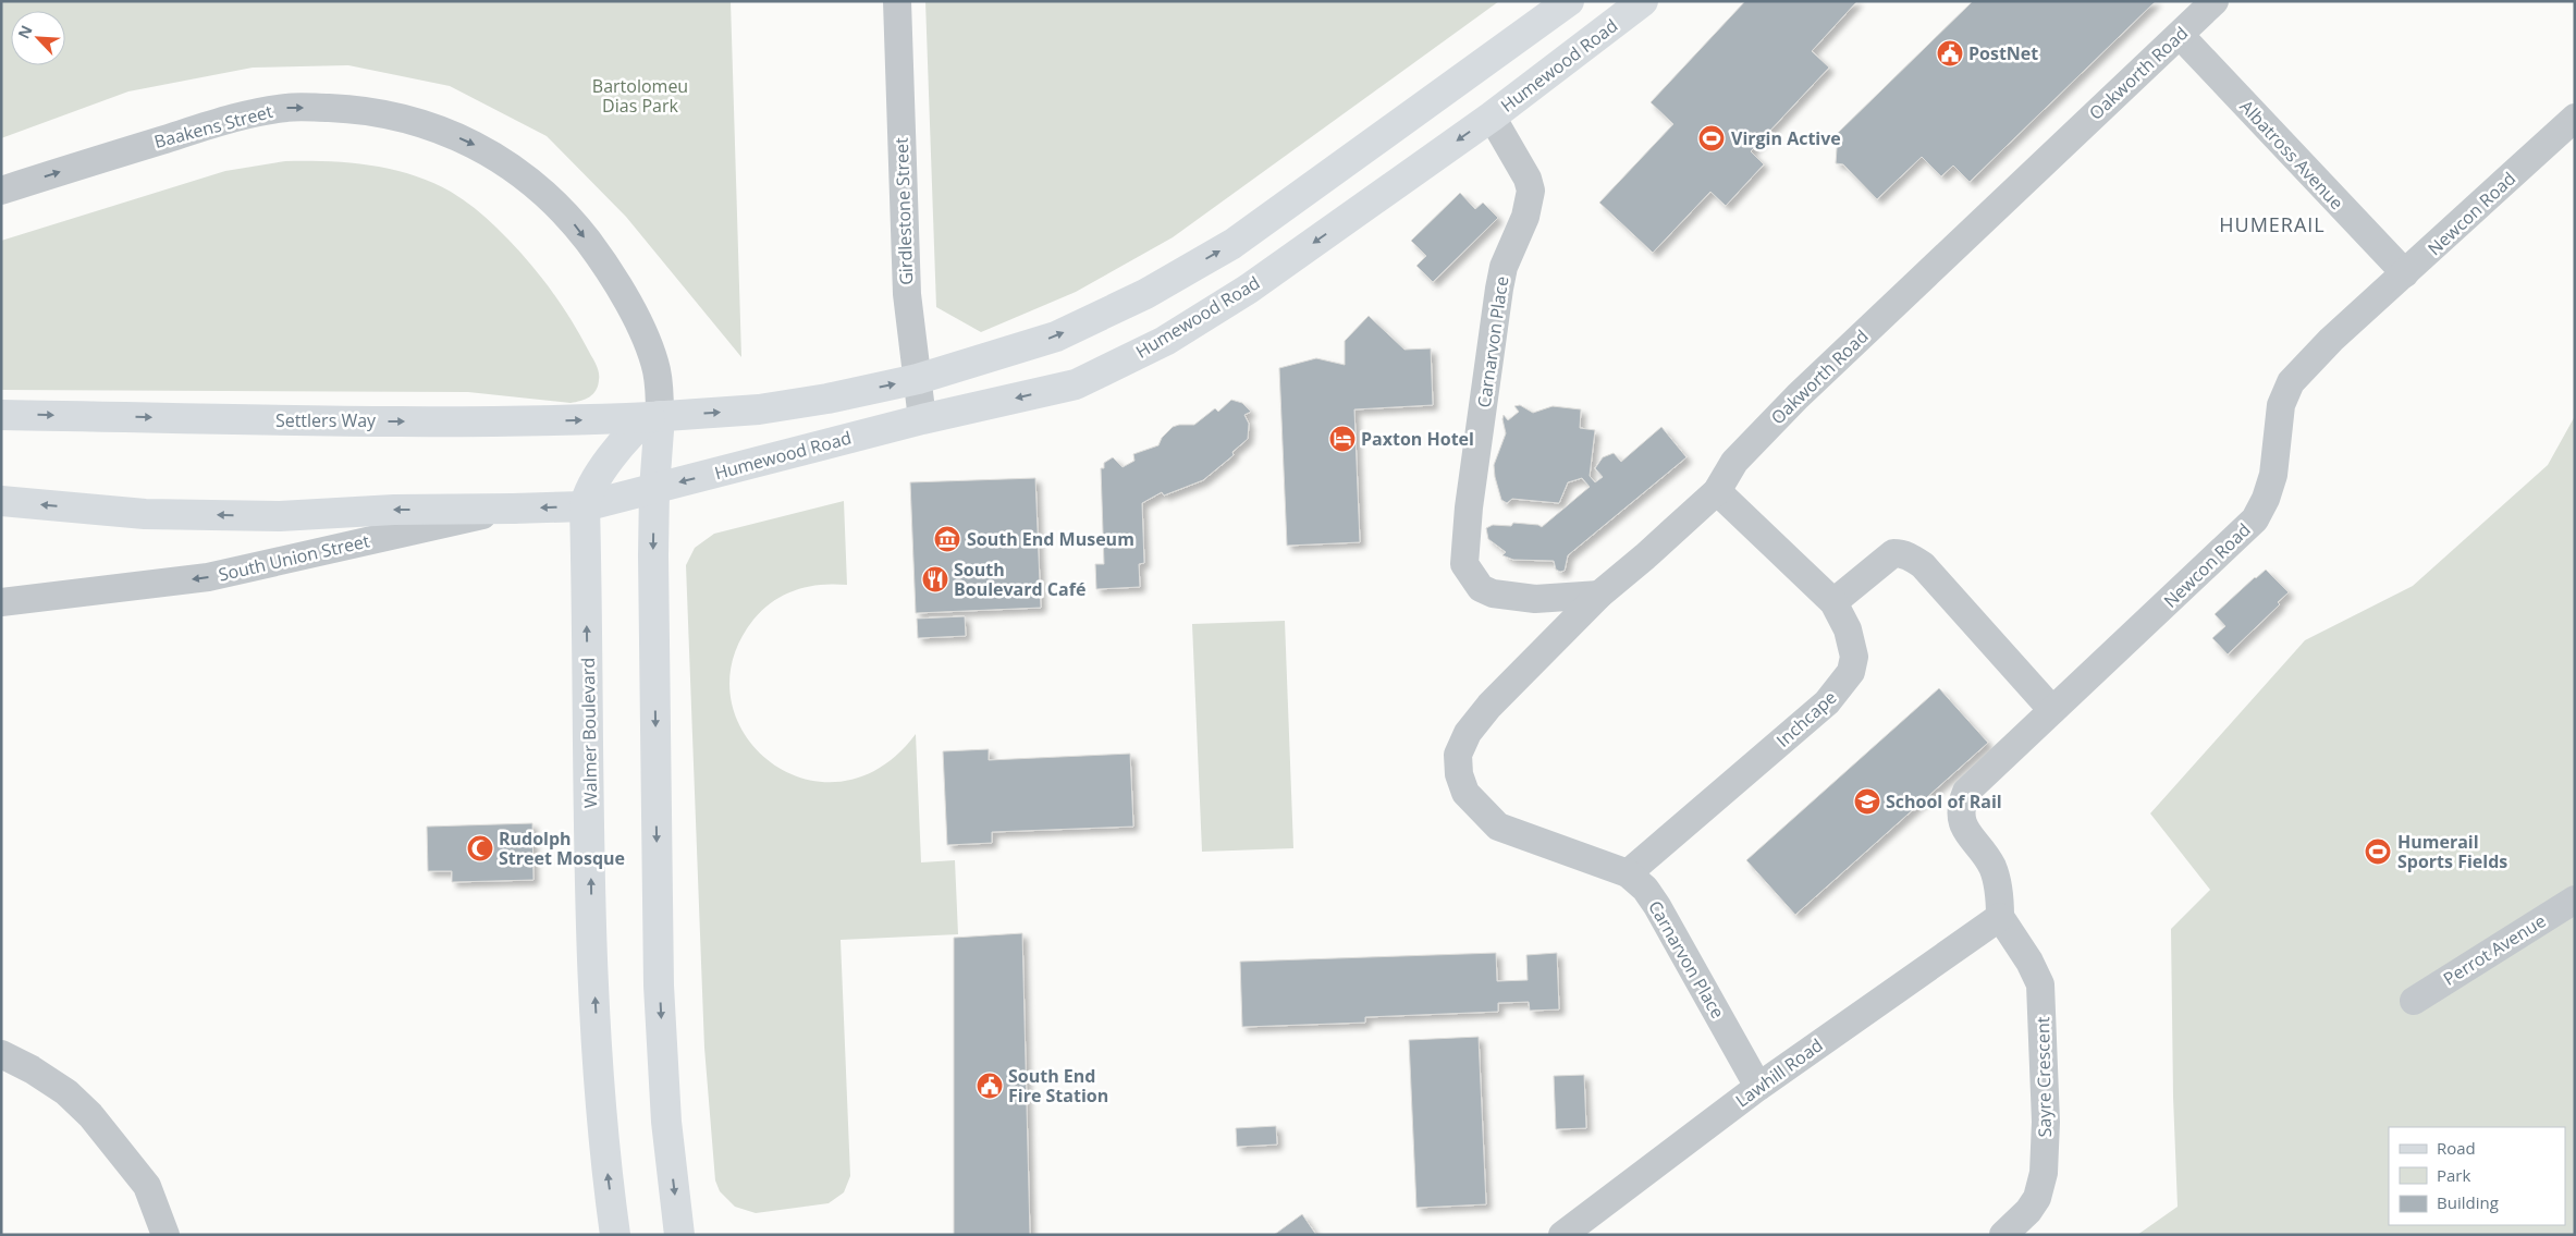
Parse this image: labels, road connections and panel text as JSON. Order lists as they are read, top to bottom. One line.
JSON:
{"streets":{"main road":["Humewood Road","Settlers Way","South Union Street","Walmer Boulevard"],"street":["Oakworth Road","Baakens Street","Albatross Avenue","Girdlestone Street","Newcon Road","Carnarvon Place","Inchcape","Perrot Avenue","Lawhill Road","Sayre Crescent"]},"crossings":[["Humewood Road","Girdlestone Street"],["Humewood Road","Carnarvon Place"],["Humewood Road","South Union Street"],["Humewood Road","Walmer Boulevard"],["Oakworth Road","Albatross Avenue"],["Oakworth Road","Carnarvon Place"],["Oakworth Road","Inchcape"],["Baakens Street","Settlers Way"],["Baakens Street","Walmer Boulevard"],["Albatross Avenue","Newcon Road"],["Newcon Road","Lawhill Road"],["Newcon Road","Sayre Crescent"],["Carnarvon Place","Inchcape"],["Carnarvon Place","Lawhill Road"],["Settlers Way","Walmer Boulevard"],["South Union Street","Walmer Boulevard"],["Lawhill Road","Sayre Crescent"]],"one_way":["Baakens Street"],"districts":["HUMERAIL"],"parks":["Bartolomeu Dias Park"],"places":{"public building":["PostNet","South End Fire Station"],"sports":["Virgin Active","Humerail Sports Fields"],"hotel":["Paxton Hotel"],"museum":["South End Museum"],"restaurant":["South Boulevard Café"],"school or university":["School of Rail"],"mosque":["Rudolph Street Mosque"]},"legend":["Road","Park","Building"],"north":"top left"}
